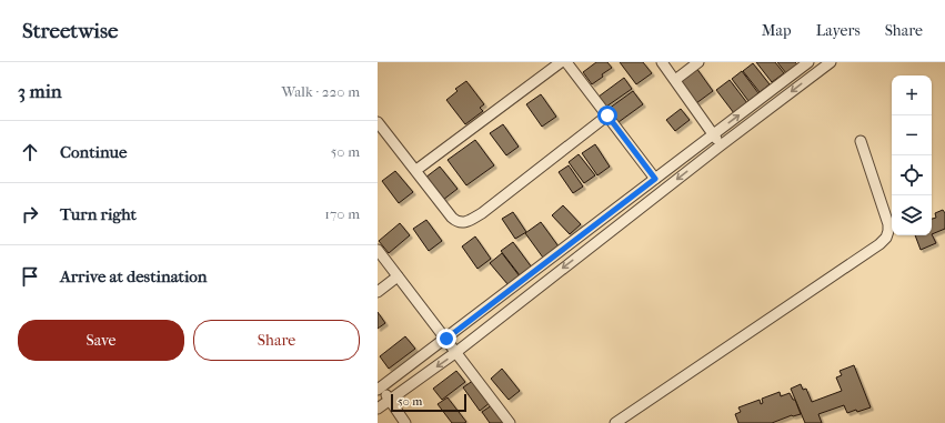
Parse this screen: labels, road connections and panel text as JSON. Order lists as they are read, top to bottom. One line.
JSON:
{"scale_bar":"50 m","page":{"header":"Streetwise","nav":["Map","Layers","Share"],"heading":["3 min","Walk · 220 m"],"map_buttons":["+","−"],"list":[["Continue","50 m"],["Turn right","170 m"],"Arrive at destination"],"buttons":["Save","Share"],"scale":"50 m"}}
